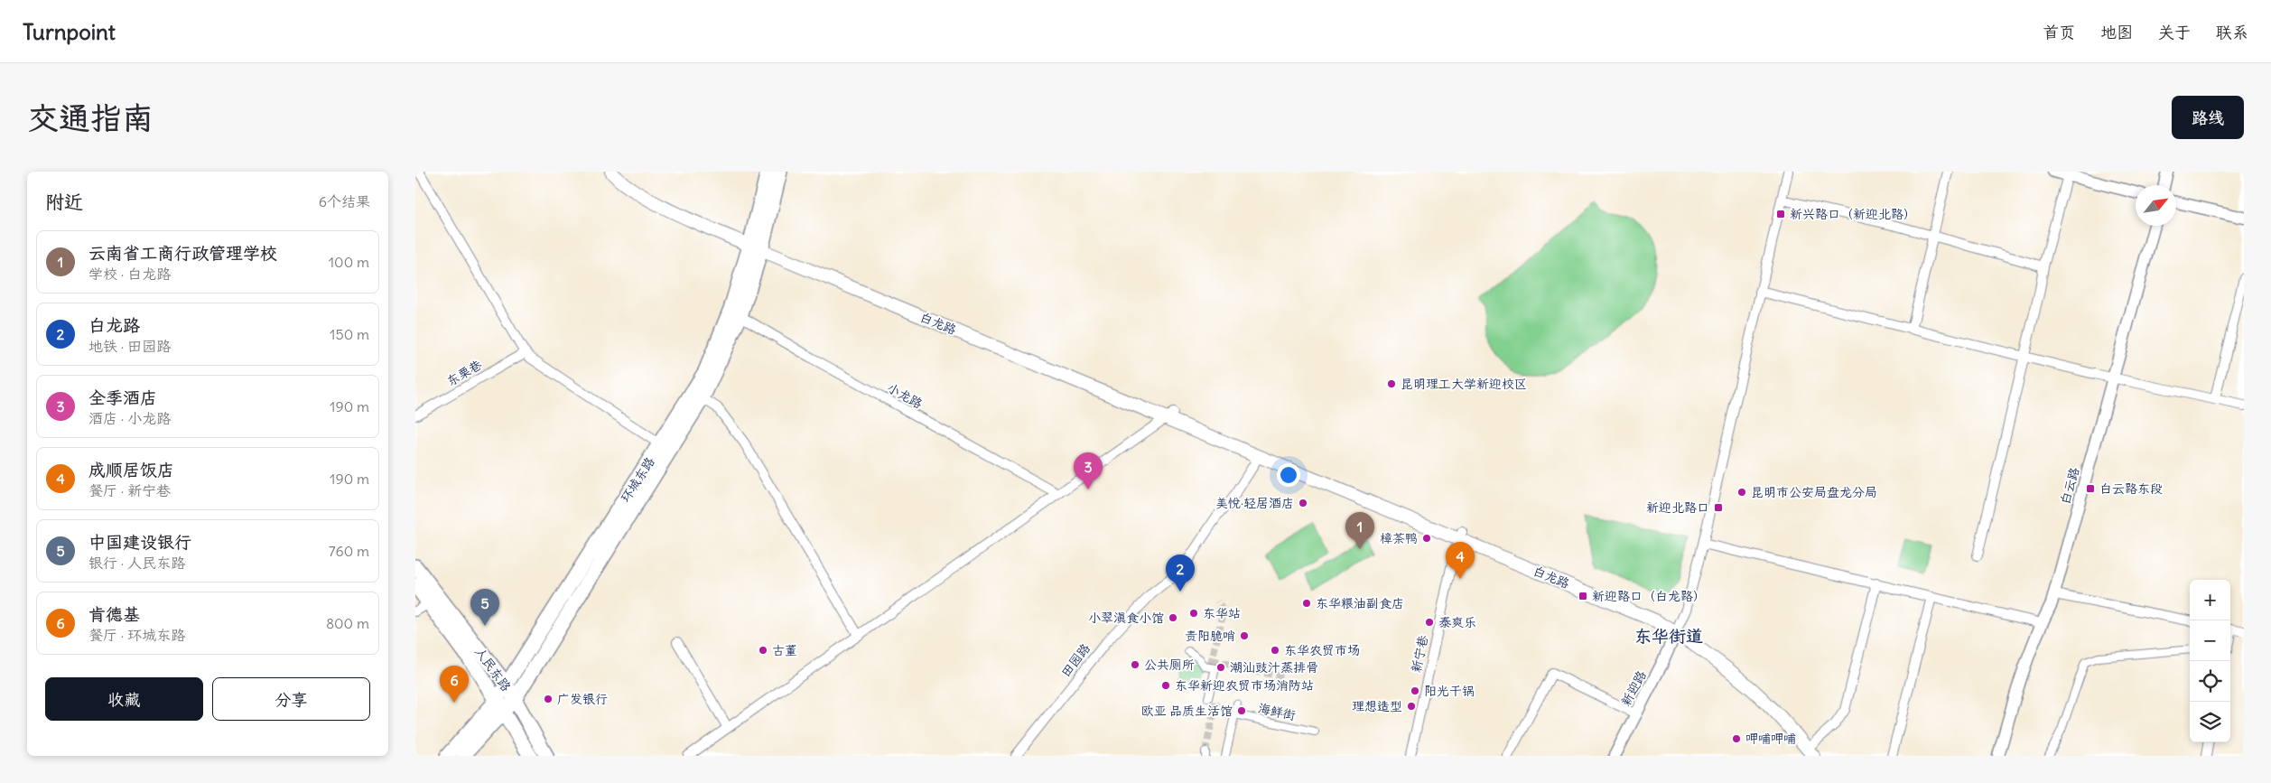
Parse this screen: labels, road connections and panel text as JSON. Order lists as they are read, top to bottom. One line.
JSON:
{"streets":{"main road":["白龙路","环城东路","人民东路"],"street":["东栗巷","小龙路","白云路","新宁巷","田园路","新迎路","海鲜街"]},"crossings":[["白龙路","环城东路"],["白龙路","新宁巷"],["白龙路","田园路"],["白龙路","新迎路"],["小龙路","环城东路"],["环城东路","人民东路"]],"districts":["东华街道"],"places":{"transit":["新兴路口（新迎北路）","白云路东段","新迎北路口","新迎路口（白龙路）"],"other":["昆明理工大学新迎校区","昆明市公安局盘龙分局","美悦·轻居酒店","樟茶鸭","东华粮油副食店","东华站","小翠滇食小馆","泰爽乐","责阳脆哨","古董","东华农贸市场","公共厕所","潮汕豉汁蒸排骨","东华新迎农贸市场消防站","阳光干锅","广发银行","理想造型","欧亚 品质生活馆","呷哺呷哺"]},"north":"top right","page":{"header":"Turnpoint","nav":["首页","地图","关于","联系"],"buttons":["路线",["收藏","分享"]],"title":"交通指南","heading":["附近","6个结果"],"list":[{"mark":"1","name":"云南省工商行政管理学校","note":"学校 · 白龙路","value":"100 m"},{"mark":"2","name":"白龙路","note":"地铁 · 田园路","value":"150 m"},{"mark":"3","name":"全季酒店","note":"酒店 · 小龙路","value":"190 m"},{"mark":"4","name":"成顺居饭店","note":"餐厅 · 新宁巷","value":"190 m"},{"mark":"5","name":"中国建设银行","note":"银行 · 人民东路","value":"760 m"},{"mark":"6","name":"肯德基","note":"餐厅 · 环城东路","value":"800 m"}],"pins":["3","1","4","2","5","6"],"map_buttons":["+","−"]}}
